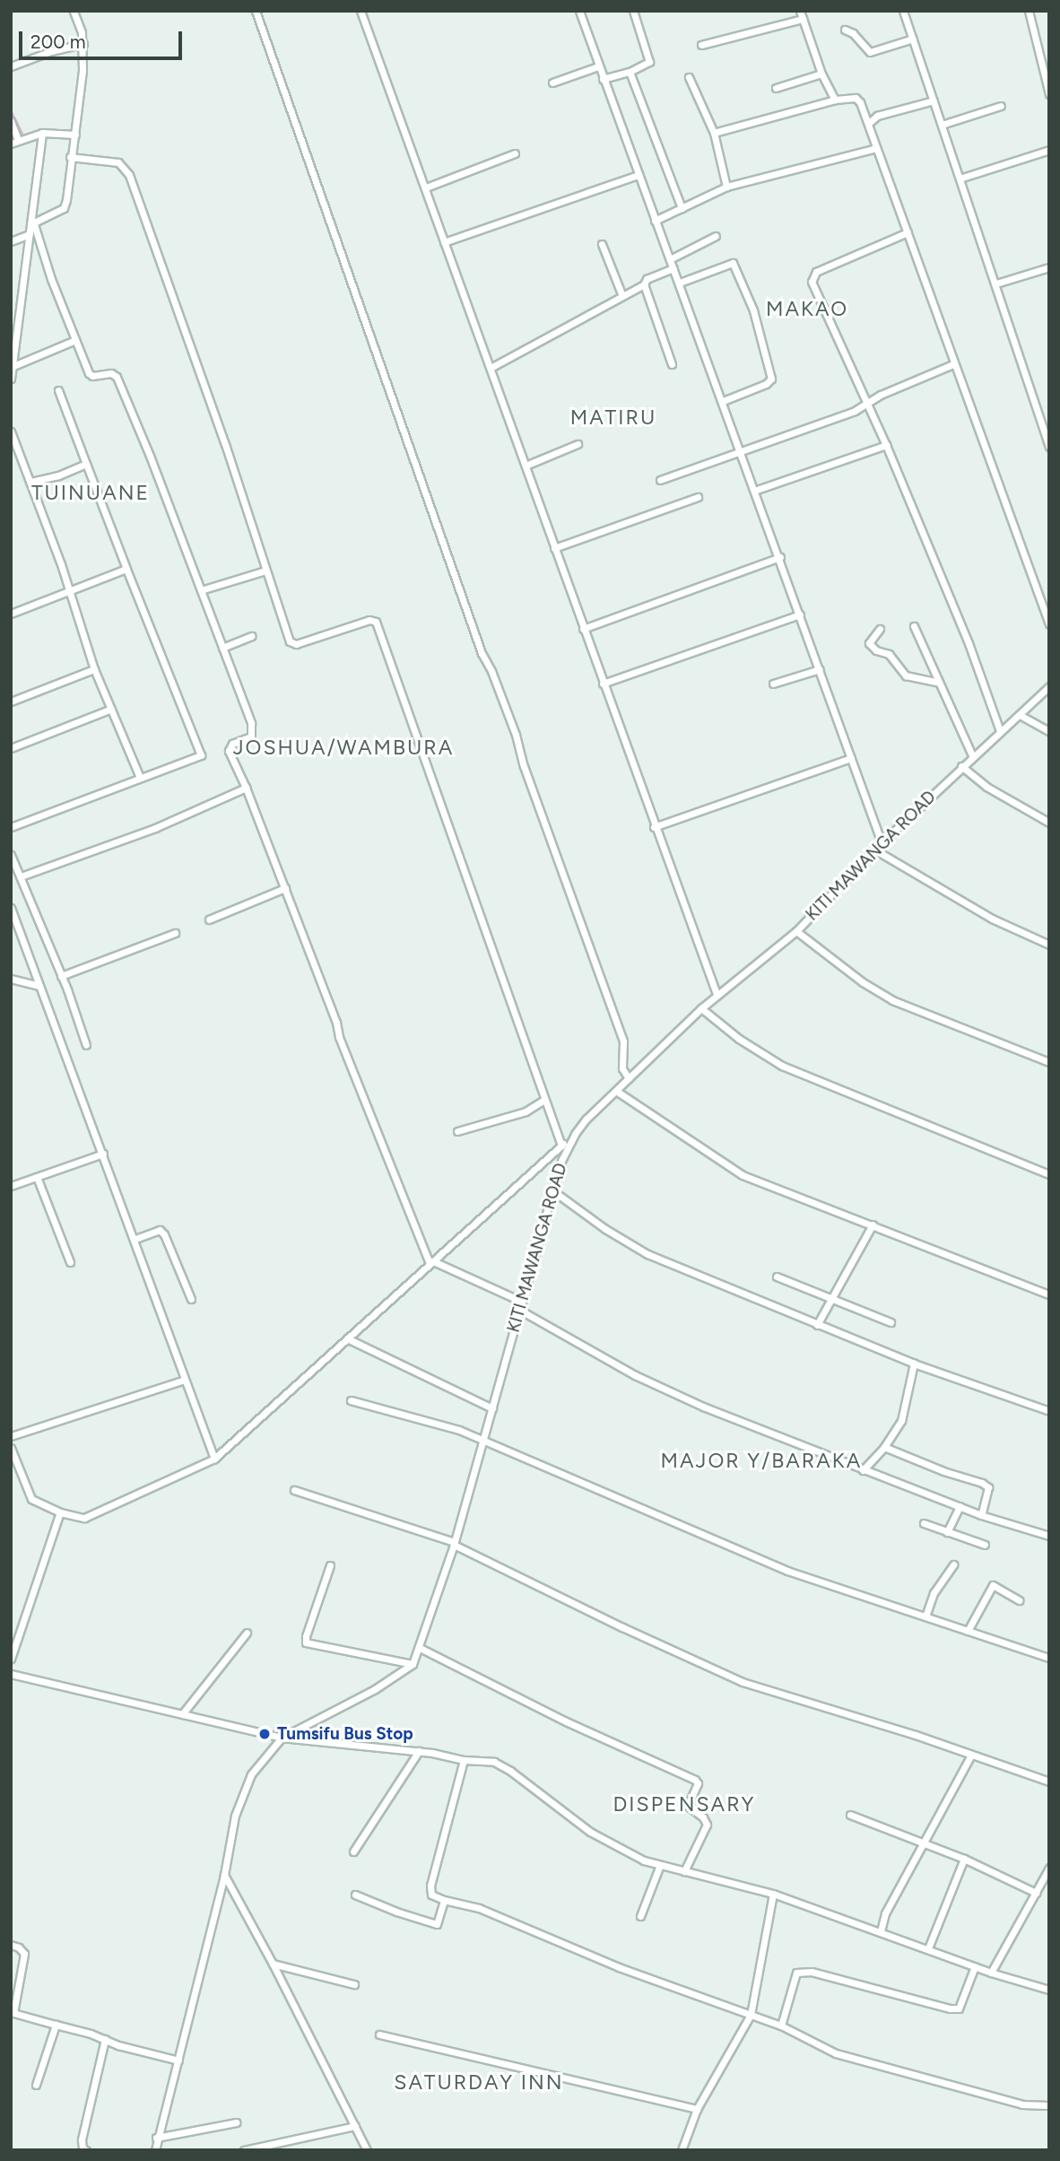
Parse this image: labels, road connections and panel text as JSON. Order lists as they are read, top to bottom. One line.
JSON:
{"streets":{"street":["KITI MAWANGA ROAD"]},"districts":["MAKAO","MATIRU","TUINUANE","JOSHUA/WAMBURA","MAJOR Y/BARAKA","DISPENSARY","SATURDAY INN"],"places":["Tumsifu Bus Stop"],"scale_bar":"200 m"}
